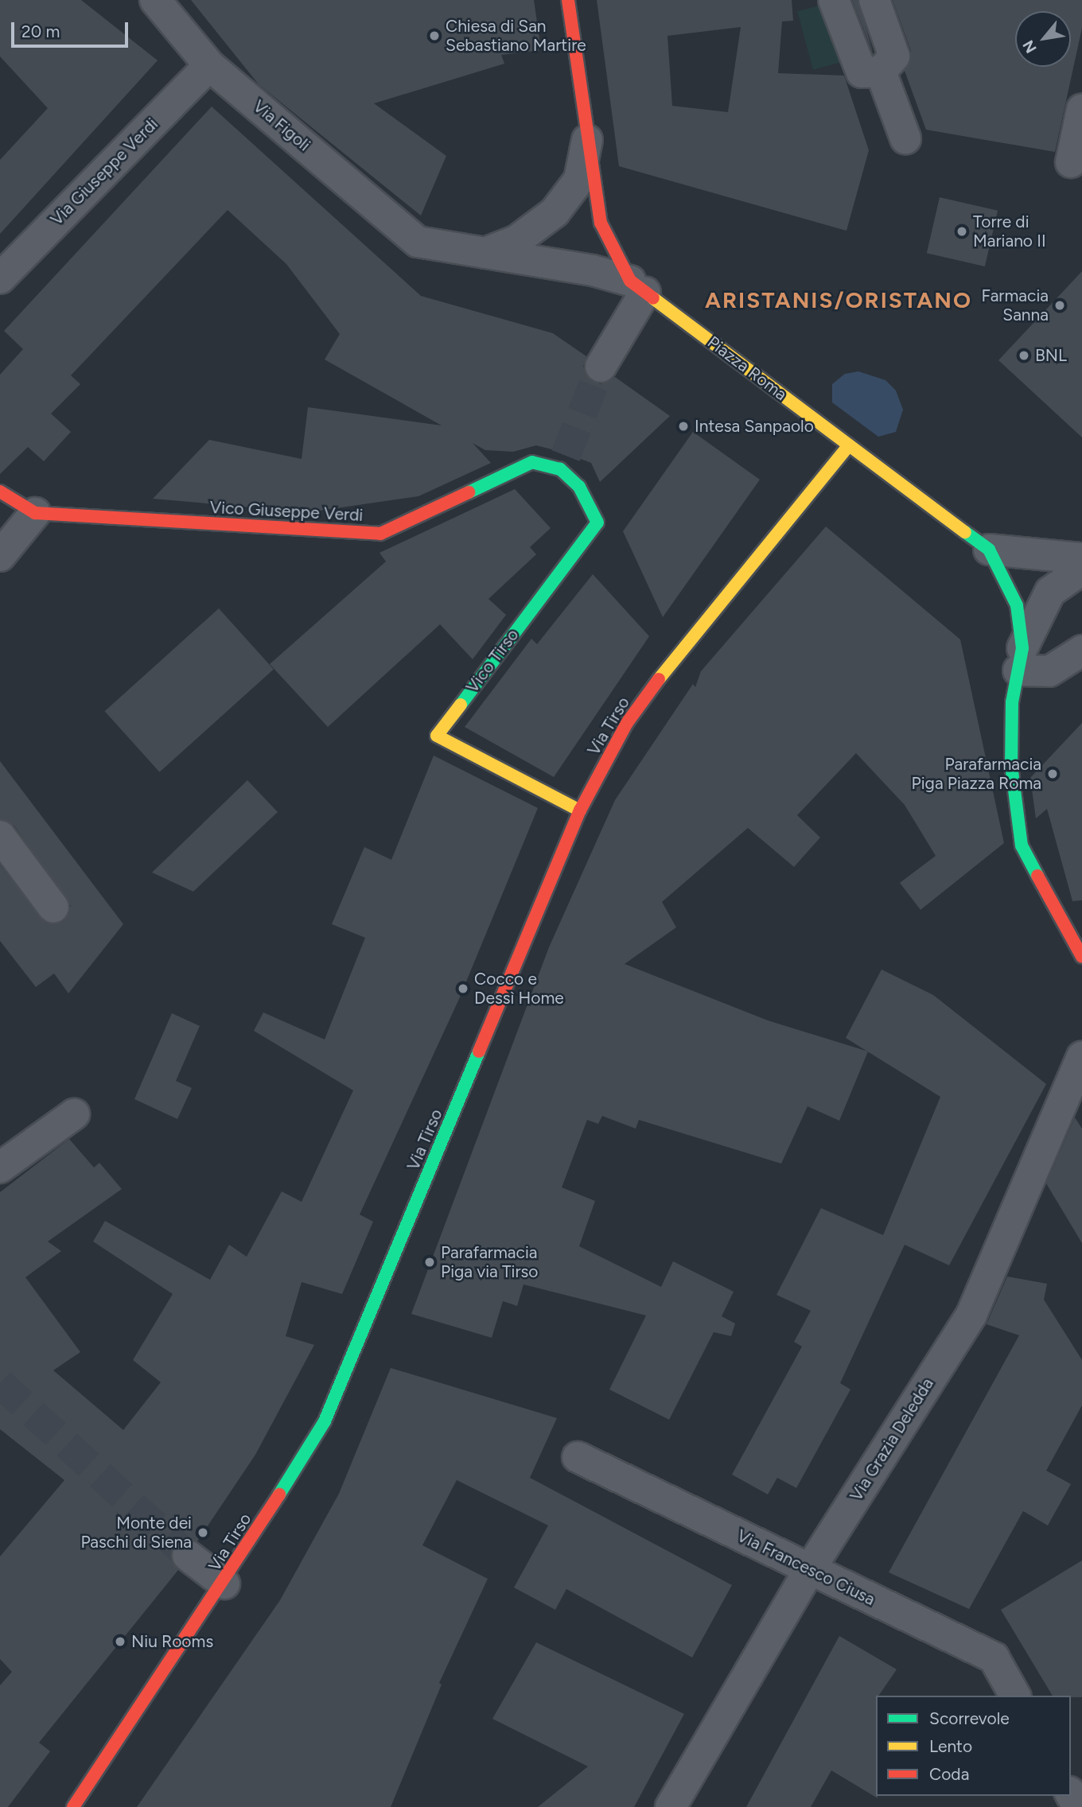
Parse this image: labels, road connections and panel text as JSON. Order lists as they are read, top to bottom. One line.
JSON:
{"streets":{"street":["Via Figoli","Via Giuseppe Verdi","Piazza Roma","Vico Giuseppe Verdi","Vico Tirso","Via Tirso","Via Grazia Deledda","Via Francesco Ciusa"]},"crossings":[["Via Figoli","Via Giuseppe Verdi"],["Via Figoli","Piazza Roma"],["Piazza Roma","Via Tirso"],["Vico Giuseppe Verdi","Vico Tirso"],["Vico Tirso","Via Tirso"],["Via Grazia Deledda","Via Francesco Ciusa"]],"districts":["ARISTANIS/ORISTANO"],"places":["Chiesa di San Sebastiano Martire","Torre di Mariano II","Farmacia Sanna","BNL","Intesa Sanpaolo","Parafarmacia Piga Piazza Roma","Cocco e Dessì Home","Parafarmacia Piga via Tirso","Monte dei Paschi di Siena","Niu Rooms"],"legend":["Scorrevole","Lento","Coda"],"scale_bar":"20 m","north":"bottom left"}
